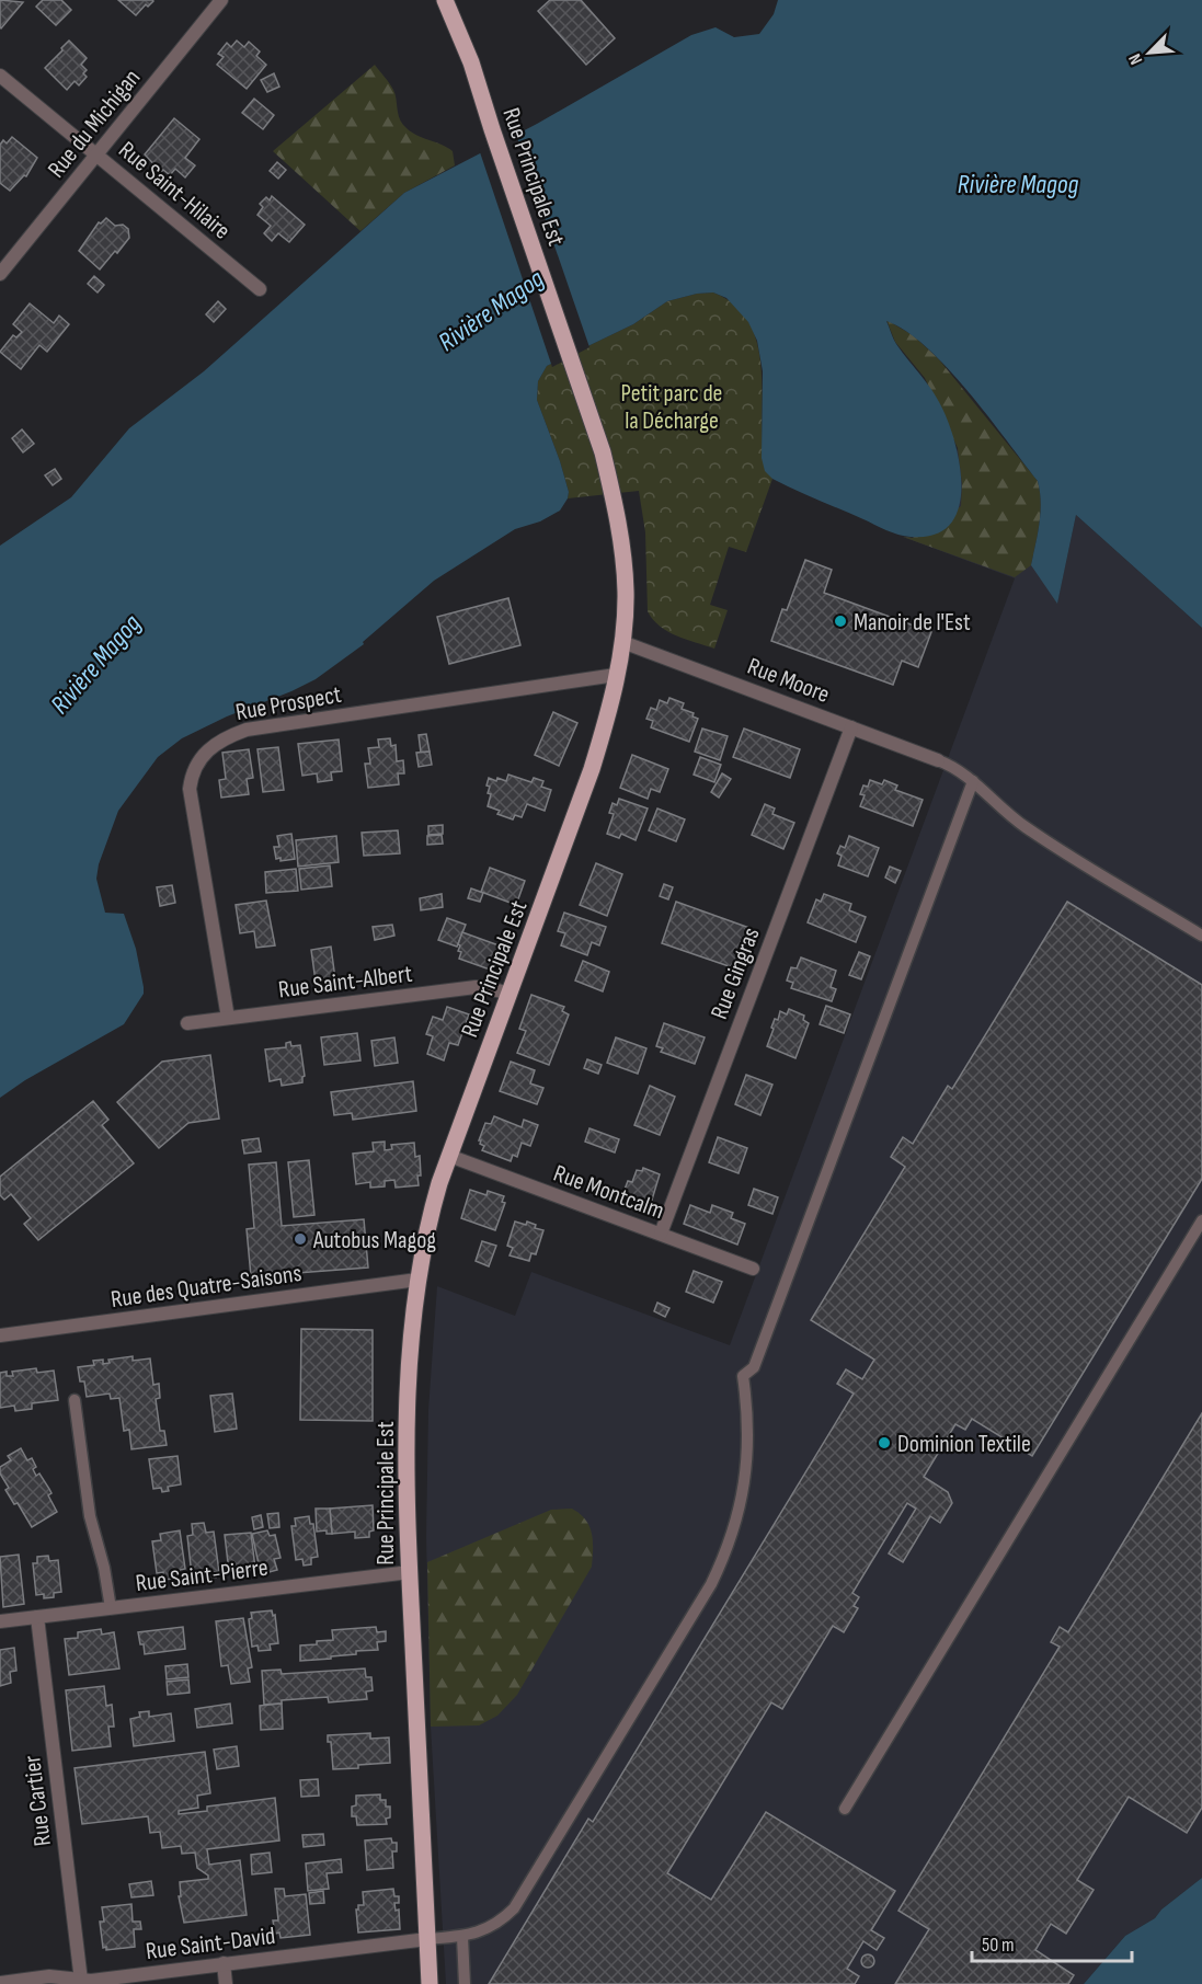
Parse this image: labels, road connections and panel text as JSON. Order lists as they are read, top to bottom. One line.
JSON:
{"streets":{"main road":["Rue Principale Est"],"street":["Rue du Michigan","Rue Saint-Hilaire","Rue Moore","Rue Prospect","Rue Gingras","Rue Saint-Albert","Rue Montcalm","Rue des Quatre-Saisons","Rue Saint-Pierre","Rue Cartier","Rue Saint-David"]},"crossings":[["Rue du Michigan","Rue Saint-Hilaire"],["Rue Principale Est","Rue Moore"],["Rue Principale Est","Rue Prospect"],["Rue Principale Est","Rue Saint-Albert"],["Rue Principale Est","Rue Montcalm"],["Rue Principale Est","Rue des Quatre-Saisons"],["Rue Principale Est","Rue Saint-Pierre"],["Rue Principale Est","Rue Saint-David"],["Rue Moore","Rue Gingras"],["Rue Prospect","Rue Saint-Albert"],["Rue Gingras","Rue Montcalm"],["Rue Saint-Pierre","Rue Cartier"],["Rue Cartier","Rue Saint-David"]],"water":["Rivière Magog"],"parks":["Petit parc de la Décharge"],"places":["Manoir de l'Est","Autobus Magog","Dominion Textile"],"scale_bar":"50 m","north":"bottom left"}
